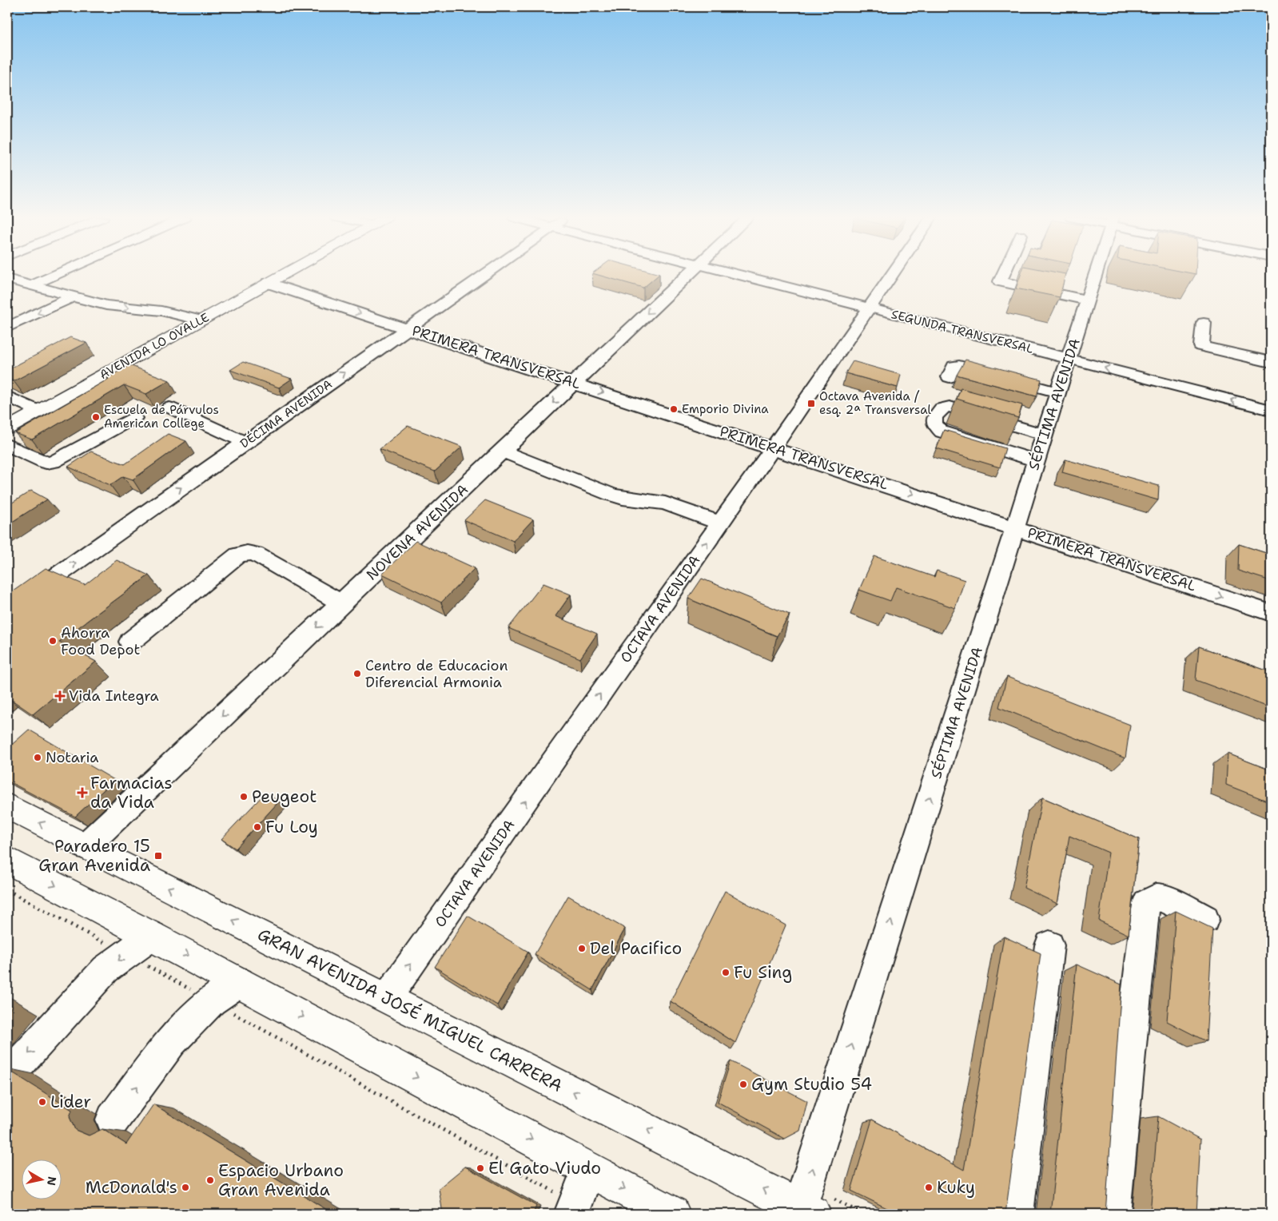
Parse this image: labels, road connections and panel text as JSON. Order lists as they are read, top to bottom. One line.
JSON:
{"streets":{"main road":["AVENIDA LO OVALLE","GRAN AVENIDA JOSÉ MIGUEL CARRERA"],"street":["SEGUNDA TRANSVERSAL","PRIMERA TRANSVERSAL","SÉPTIMA AVENIDA","DÉCIMA AVENIDA","NOVENA AVENIDA","OCTAVA AVENIDA"]},"crossings":[["SEGUNDA TRANSVERSAL","SÉPTIMA AVENIDA"],["SEGUNDA TRANSVERSAL","OCTAVA AVENIDA"],["AVENIDA LO OVALLE","PRIMERA TRANSVERSAL"],["PRIMERA TRANSVERSAL","SÉPTIMA AVENIDA"],["PRIMERA TRANSVERSAL","DÉCIMA AVENIDA"],["PRIMERA TRANSVERSAL","NOVENA AVENIDA"],["PRIMERA TRANSVERSAL","OCTAVA AVENIDA"],["SÉPTIMA AVENIDA","GRAN AVENIDA JOSÉ MIGUEL CARRERA"],["NOVENA AVENIDA","GRAN AVENIDA JOSÉ MIGUEL CARRERA"],["OCTAVA AVENIDA","GRAN AVENIDA JOSÉ MIGUEL CARRERA"]],"one_way":["SEGUNDA TRANSVERSAL","SÉPTIMA AVENIDA","DÉCIMA AVENIDA","NOVENA AVENIDA","OCTAVA AVENIDA"],"places":{"transit":["Octava Avenida / esq. 2ª Transversal","Paradero 15 Gran Avenida"],"other":["Emporio Divina","Escuela de Párvulos American College","Ahorra Food Depot","Centro de Educacion Diferencial Armonia","Notaria","Peugeot","Fu Loy","Del Pacifico","Fu Sing","Gym Studio 54","Lider","El Gato Viudo","Espacio Urbano Gran Avenida","McDonald's","Kuky"],"health":["Vida Integra","Farmacias da Vida"]},"north":"right"}
